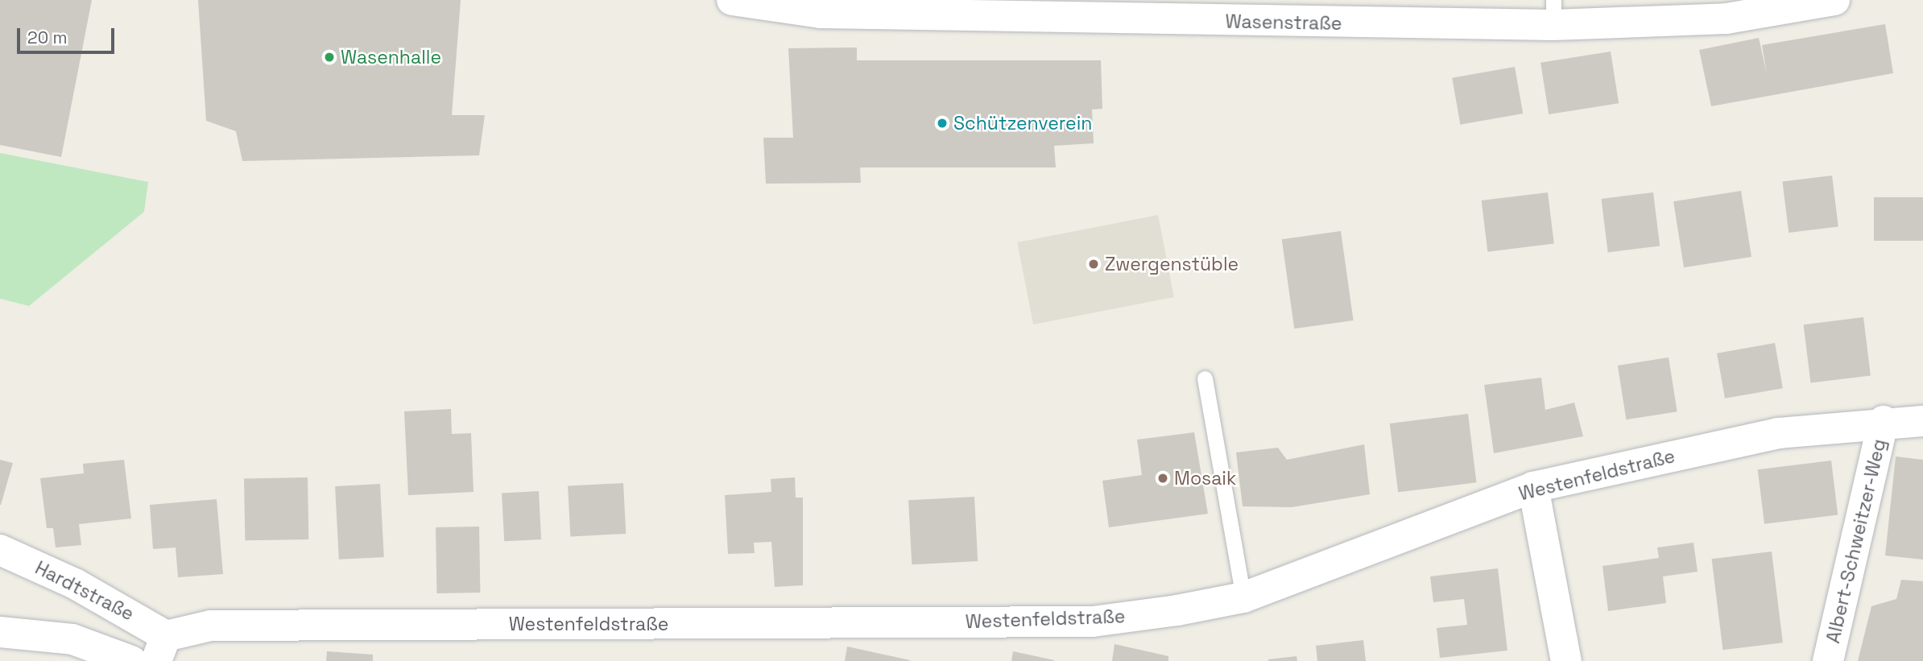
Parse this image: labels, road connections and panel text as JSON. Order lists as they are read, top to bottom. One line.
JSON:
{"streets":{"street":["Wasenstraße","Westenfeldstraße","Albert-Schweitzer-Weg","Hardtstraße"]},"crossings":[["Westenfeldstraße","Albert-Schweitzer-Weg"],["Westenfeldstraße","Hardtstraße"]],"places":["Wasenhalle","Schützenverein","Zwergenstüble","Mosaik"],"scale_bar":"20 m"}
